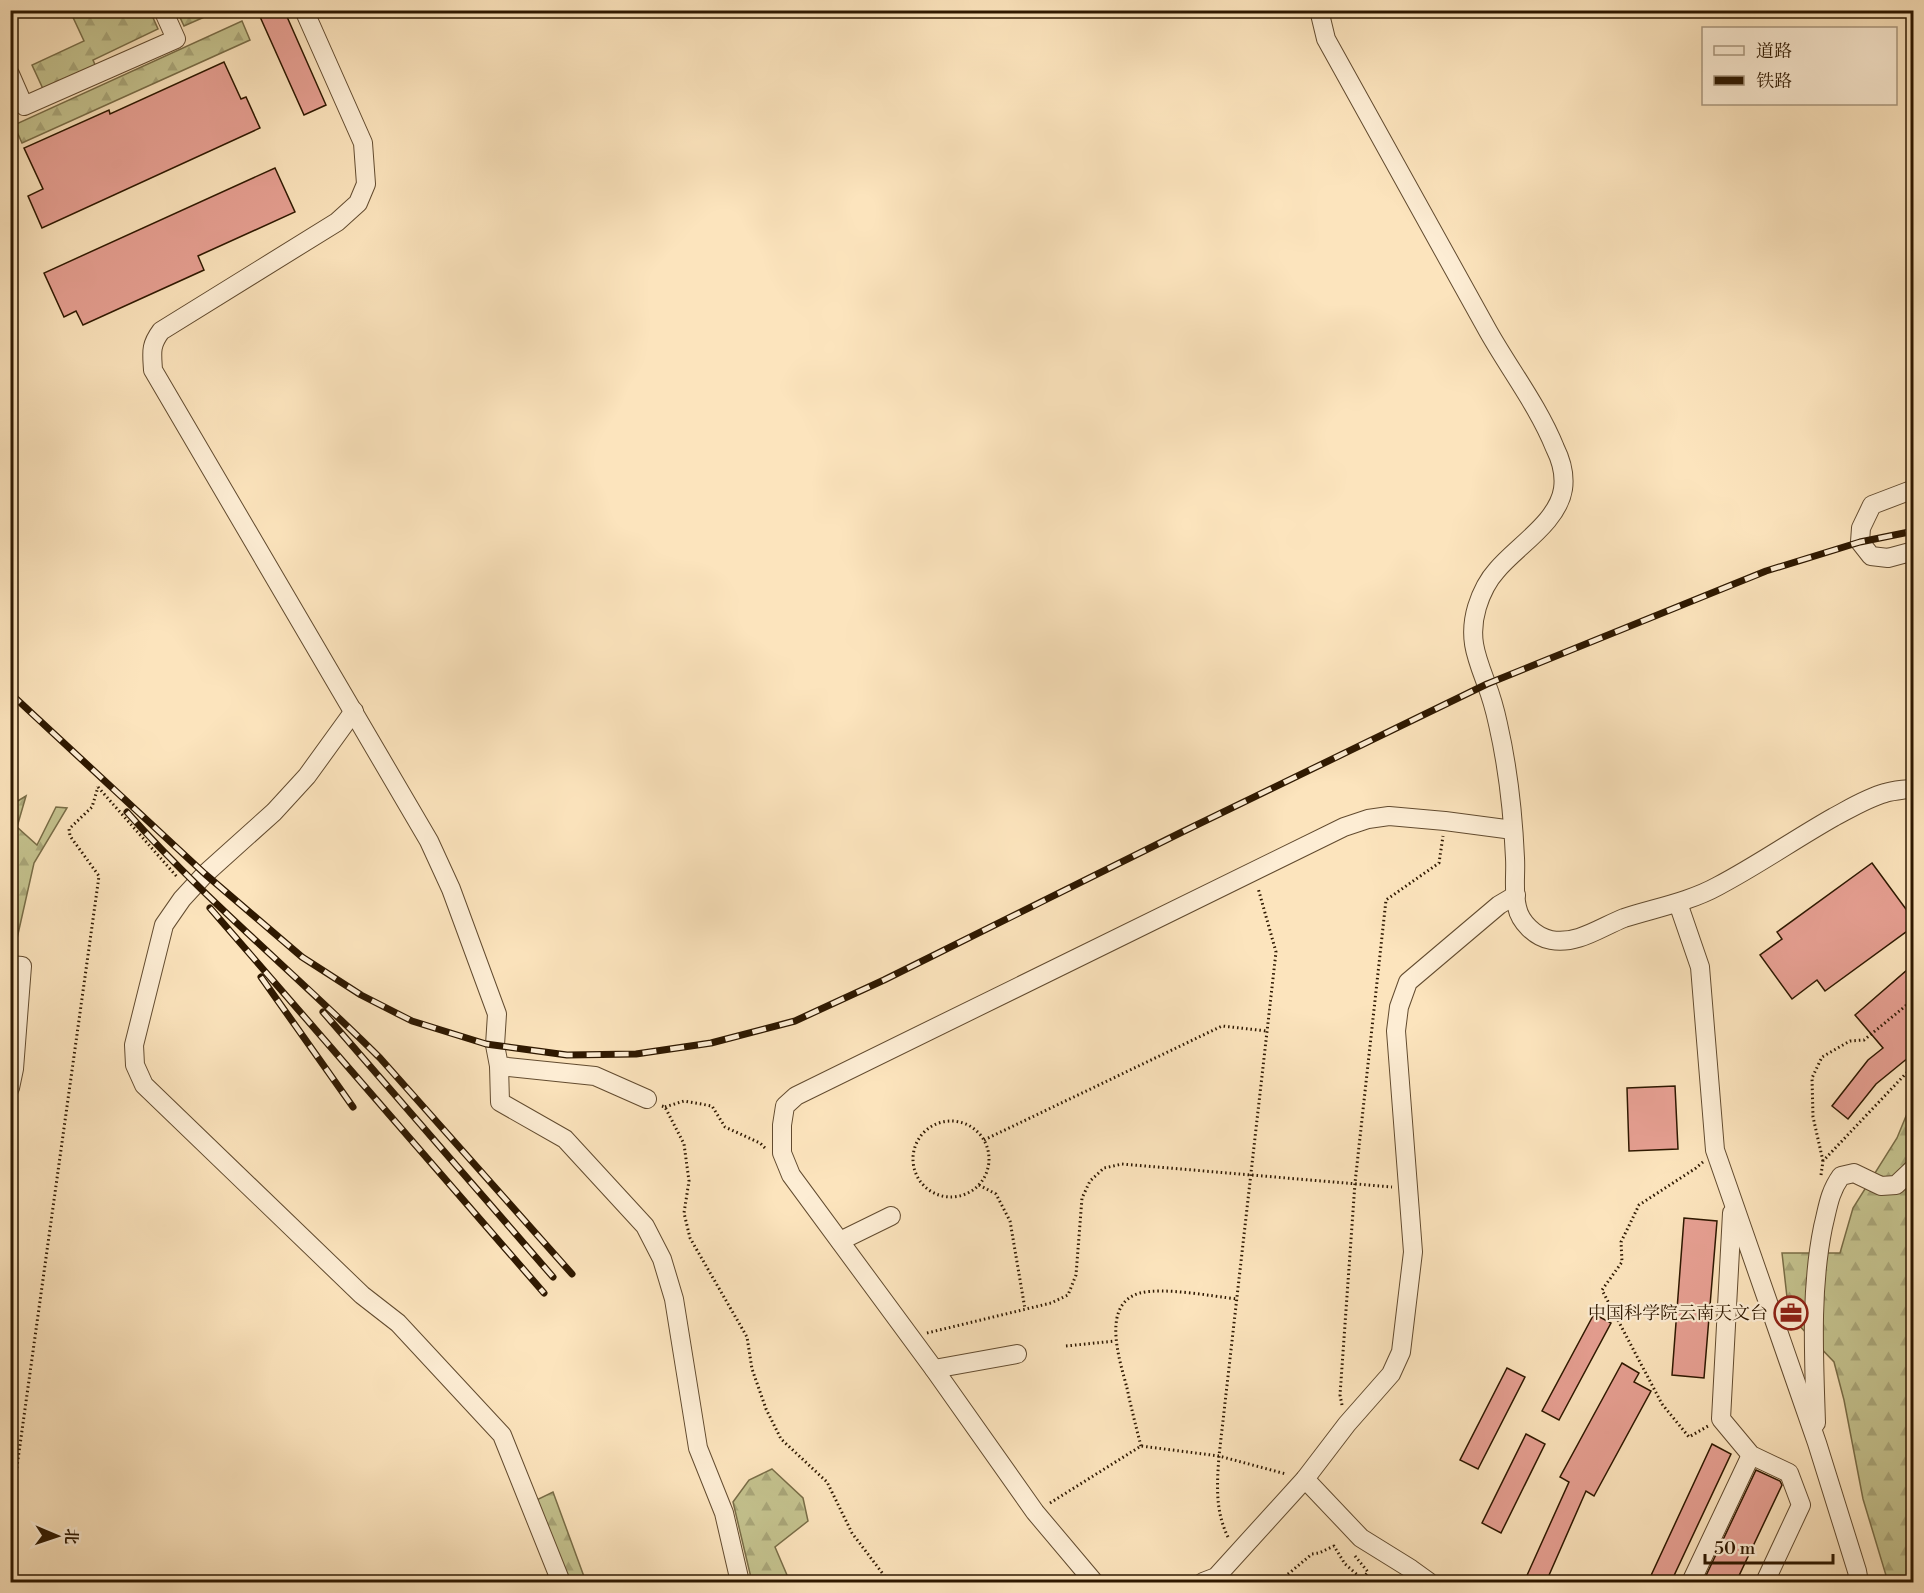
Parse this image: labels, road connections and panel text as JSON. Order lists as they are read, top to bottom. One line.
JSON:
{"places":{"office":["中国科学院云南天文台"]},"legend":["道路","铁路"],"scale_bar":"50 m","north":"right"}
